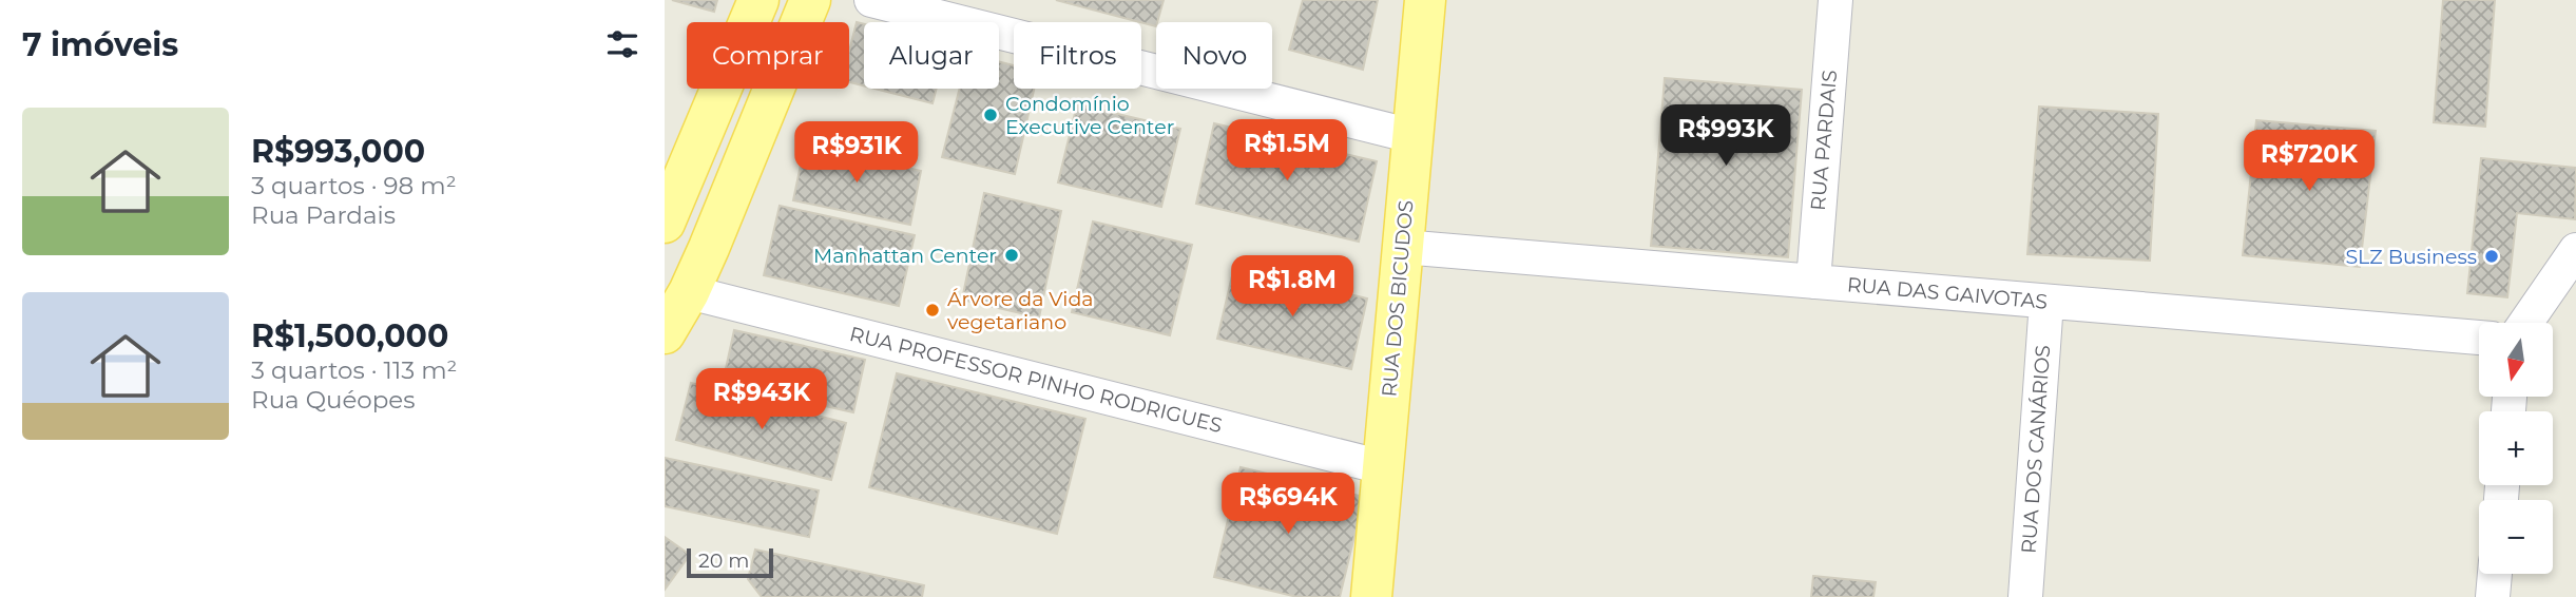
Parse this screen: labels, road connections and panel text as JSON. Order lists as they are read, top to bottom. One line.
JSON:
{"streets":{"main road":["RUA DOS BICUDOS"],"street":["RUA PARDAIS","RUA DAS GAIVOTAS","RUA PROFESSOR PINHO RODRIGUES","RUA DOS CANÁRIOS"]},"crossings":[["RUA PARDAIS","RUA DAS GAIVOTAS"],["RUA DAS GAIVOTAS","RUA DOS BICUDOS"],["RUA DAS GAIVOTAS","RUA DOS CANÁRIOS"],["RUA DOS BICUDOS","RUA PROFESSOR PINHO RODRIGUES"]],"places":["Condomínio Executive Center","Manhattan Center","SLZ Business","Árvore da Vida vegetariano"],"scale_bar":"20 m","north":"bottom","page":{"heading":"7 imóveis","chip":["Comprar","Alugar","Filtros","Novo"],"list":[{"name":"R$993,000","note":"3 quartos · 98 m² · Rua Pardais"},{"name":"R$1,500,000","note":"3 quartos · 113 m² · Rua Quéopes"}],"price":["R$993K","R$1.5M","R$931K","R$720K","R$1.8M","R$943K","R$694K"],"map_buttons":["+","−"],"scale":"20 m"}}
